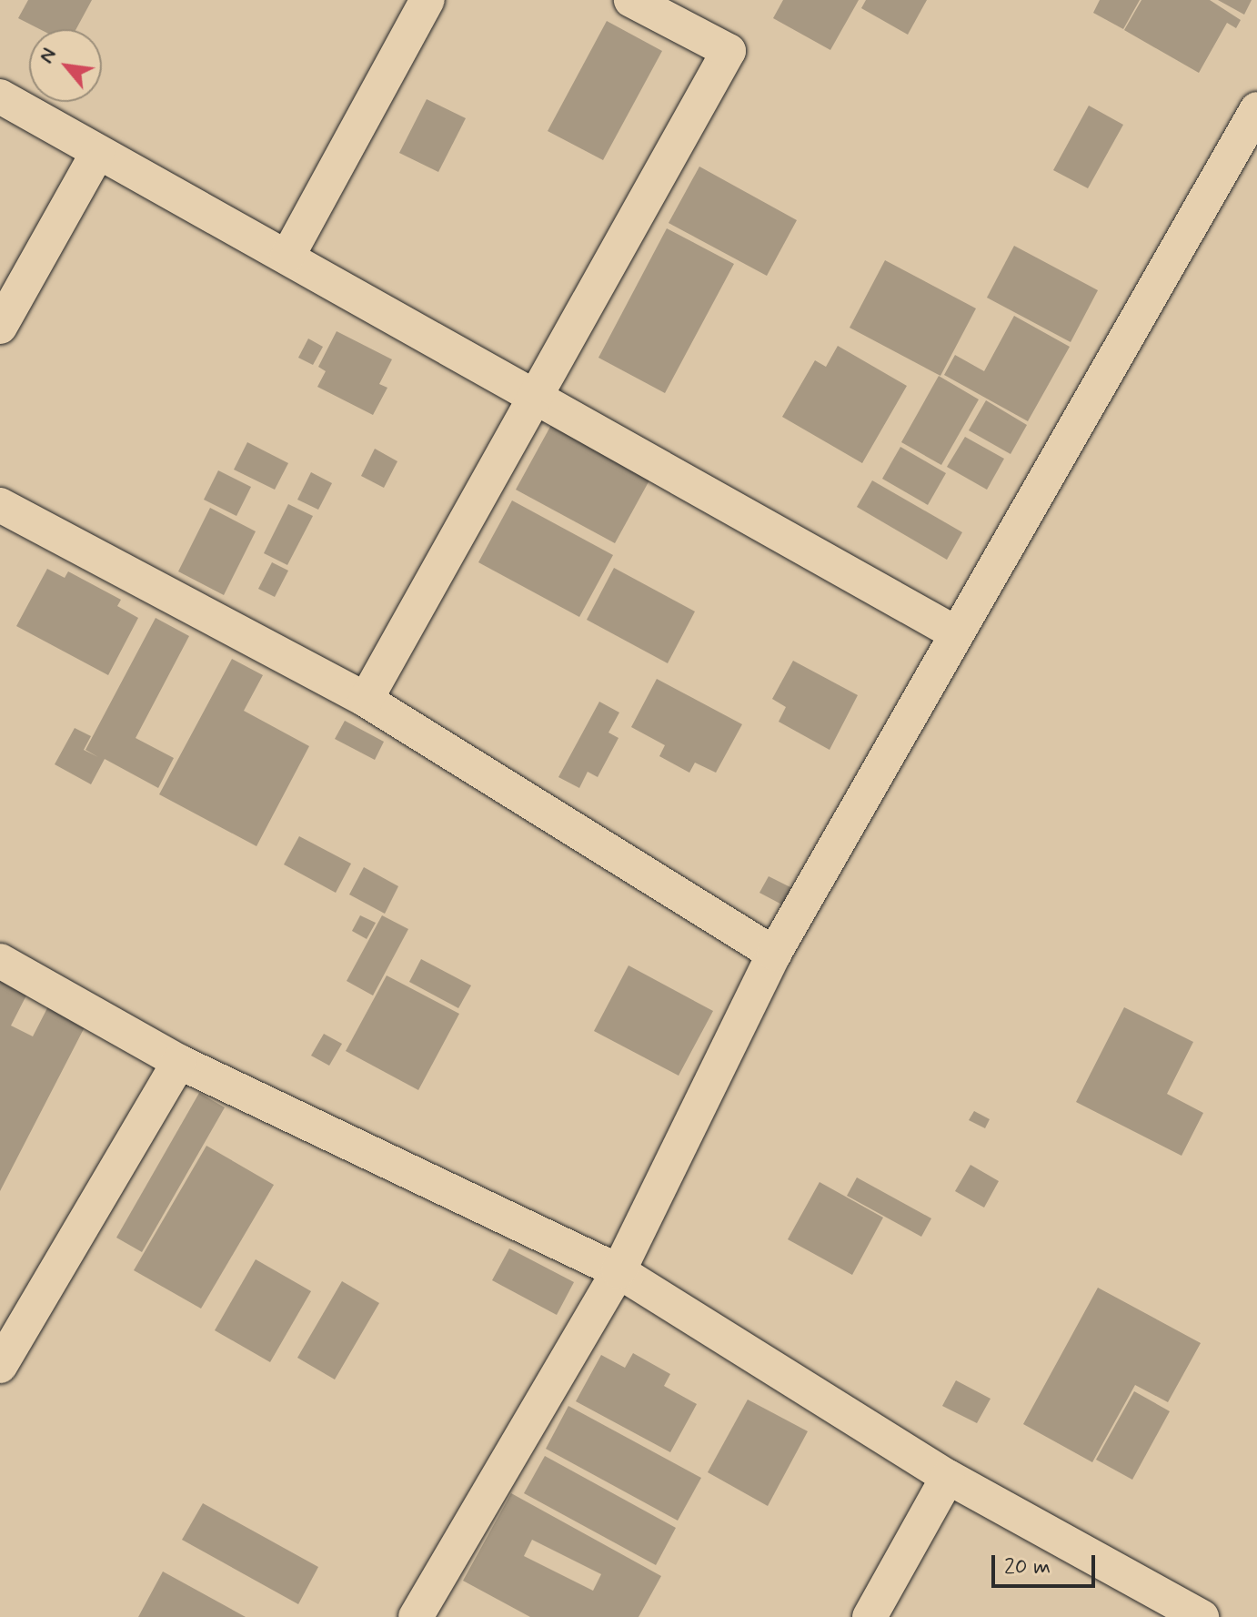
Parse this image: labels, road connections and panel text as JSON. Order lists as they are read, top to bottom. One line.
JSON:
{"scale_bar":"20 m","north":"top left"}
